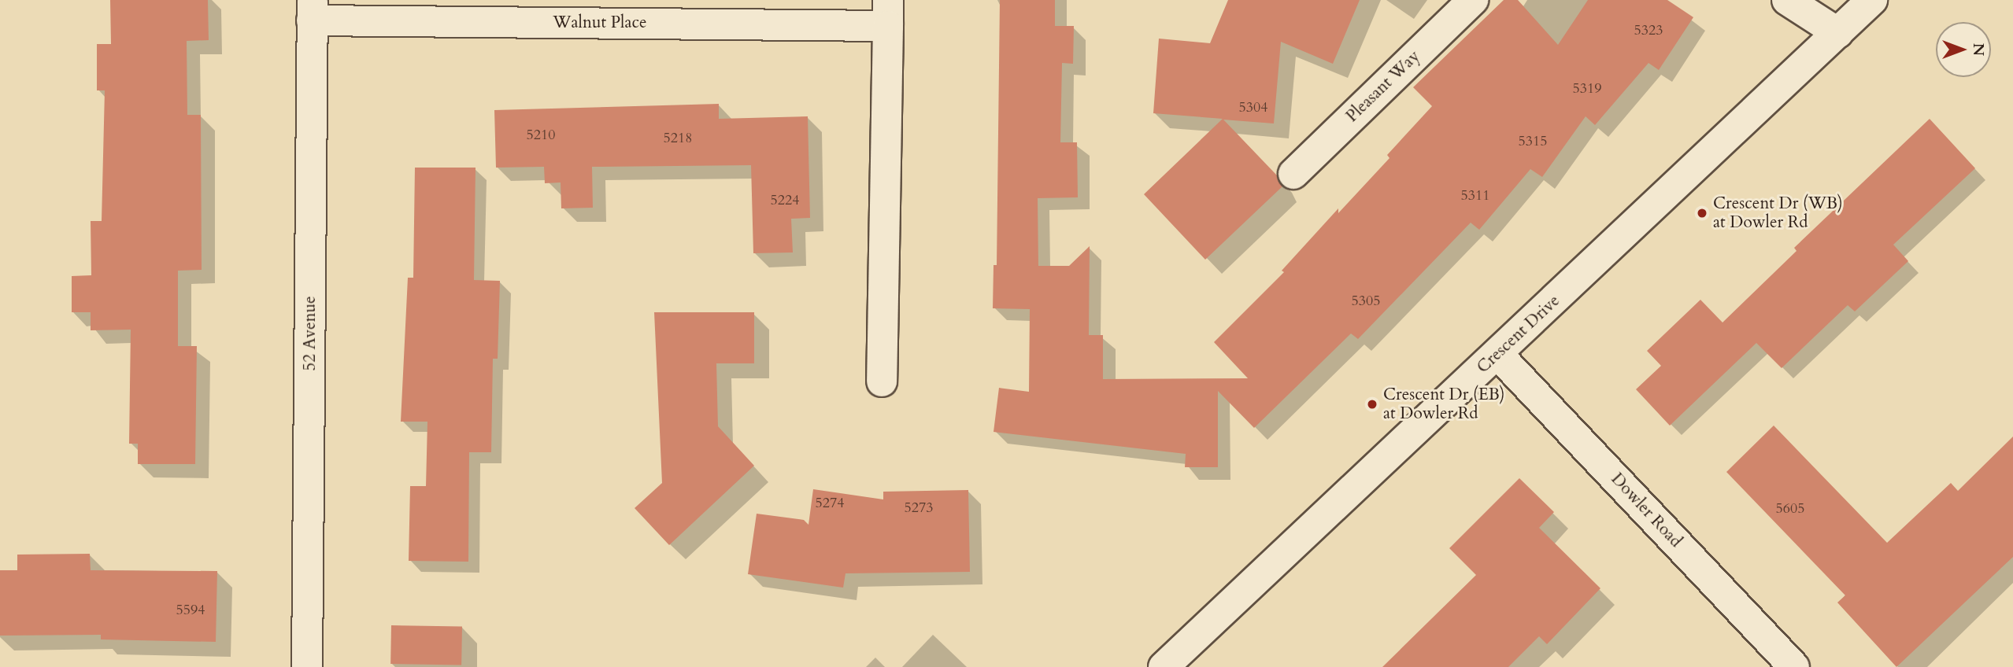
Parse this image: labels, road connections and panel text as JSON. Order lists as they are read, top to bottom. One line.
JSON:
{"streets":{"street":["Walnut Place","Pleasant Way","52 Avenue","Crescent Drive","Dowler Road"]},"crossings":[["Walnut Place","52 Avenue"],["Crescent Drive","Dowler Road"]],"places":["Crescent Dr (WB) at Dowler Rd","Crescent Dr (EB) at Dowler Rd"],"house_numbers":["5323","5319","5304","5210","5218","5315","5311","5224","5305","5274","5273","5605","5594"],"north":"right"}
